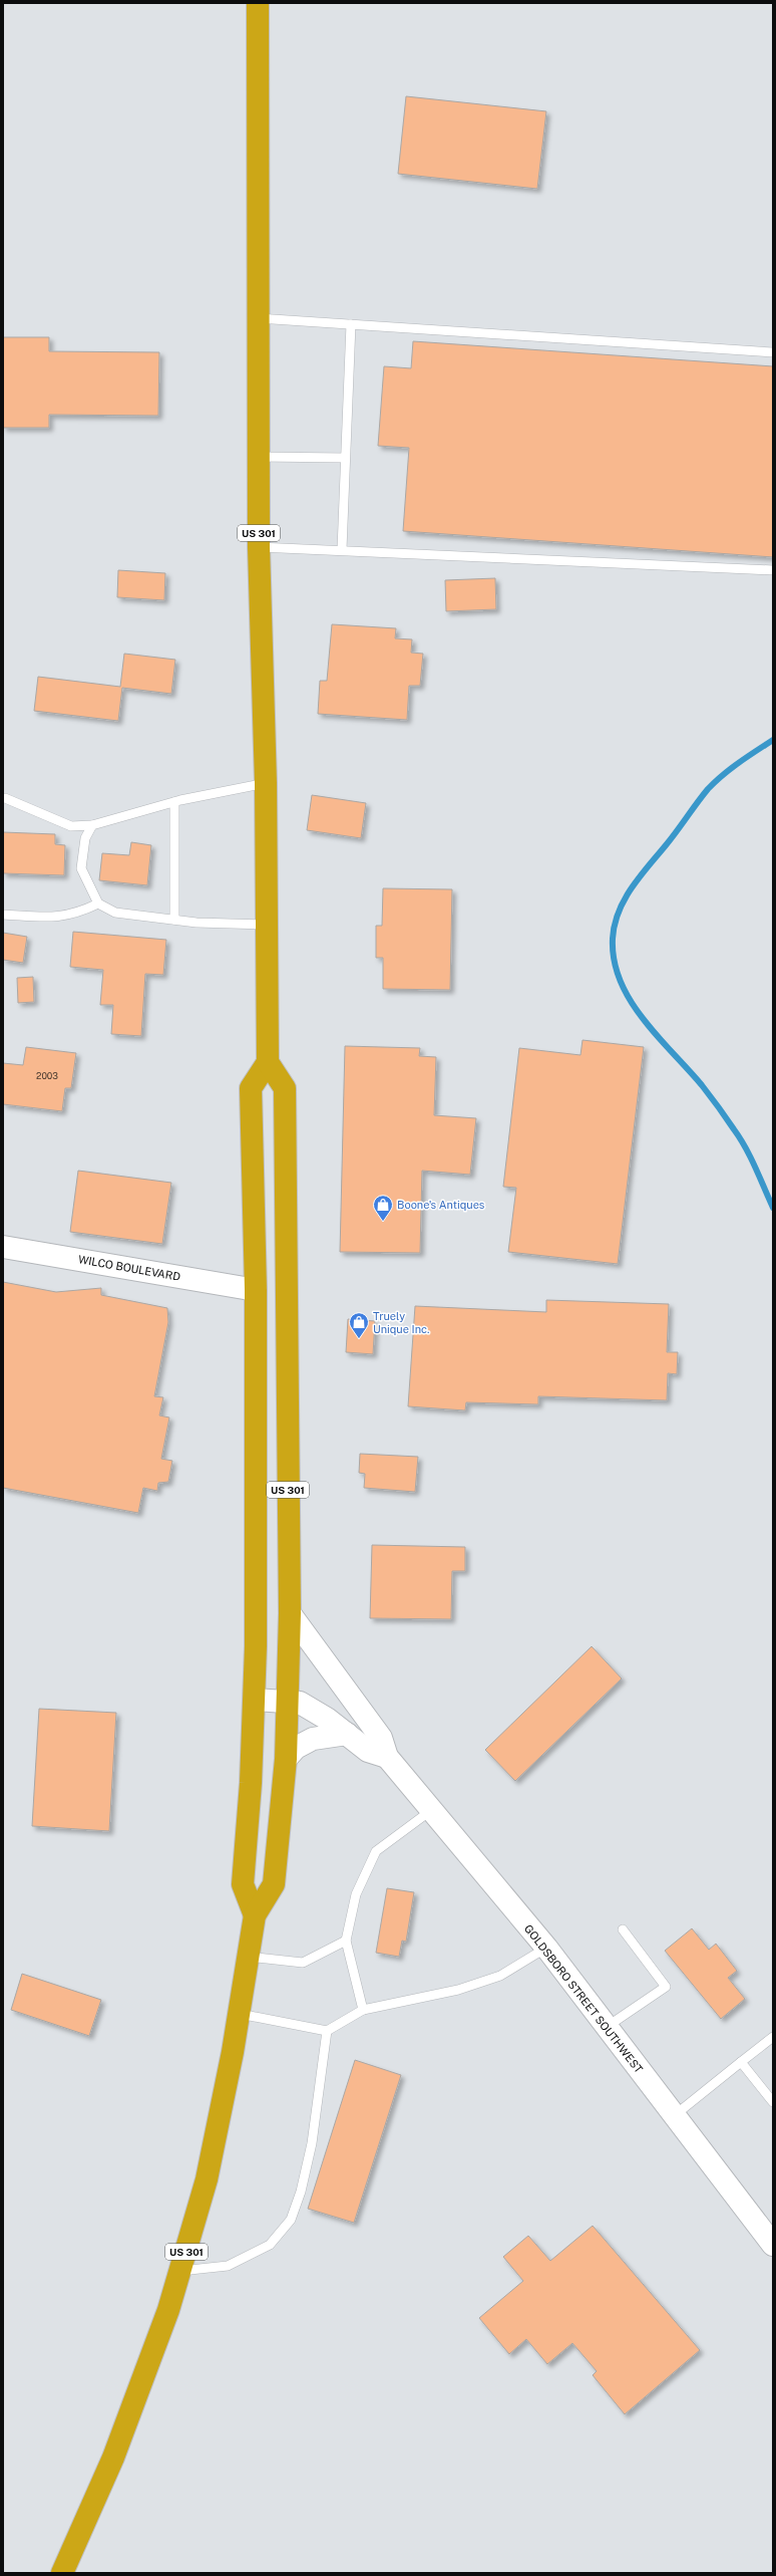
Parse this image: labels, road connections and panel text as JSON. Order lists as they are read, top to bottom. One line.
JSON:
{"streets":{"highway":["US 301"],"street":["WILCO BOULEVARD","GOLDSBORO STREET SOUTHWEST"]},"crossings":[["US 301","WILCO BOULEVARD"],["US 301","GOLDSBORO STREET SOUTHWEST"]],"places":{"shop":["Boone's Antiques","Truely Unique Inc."]},"house_numbers":["2003"]}
